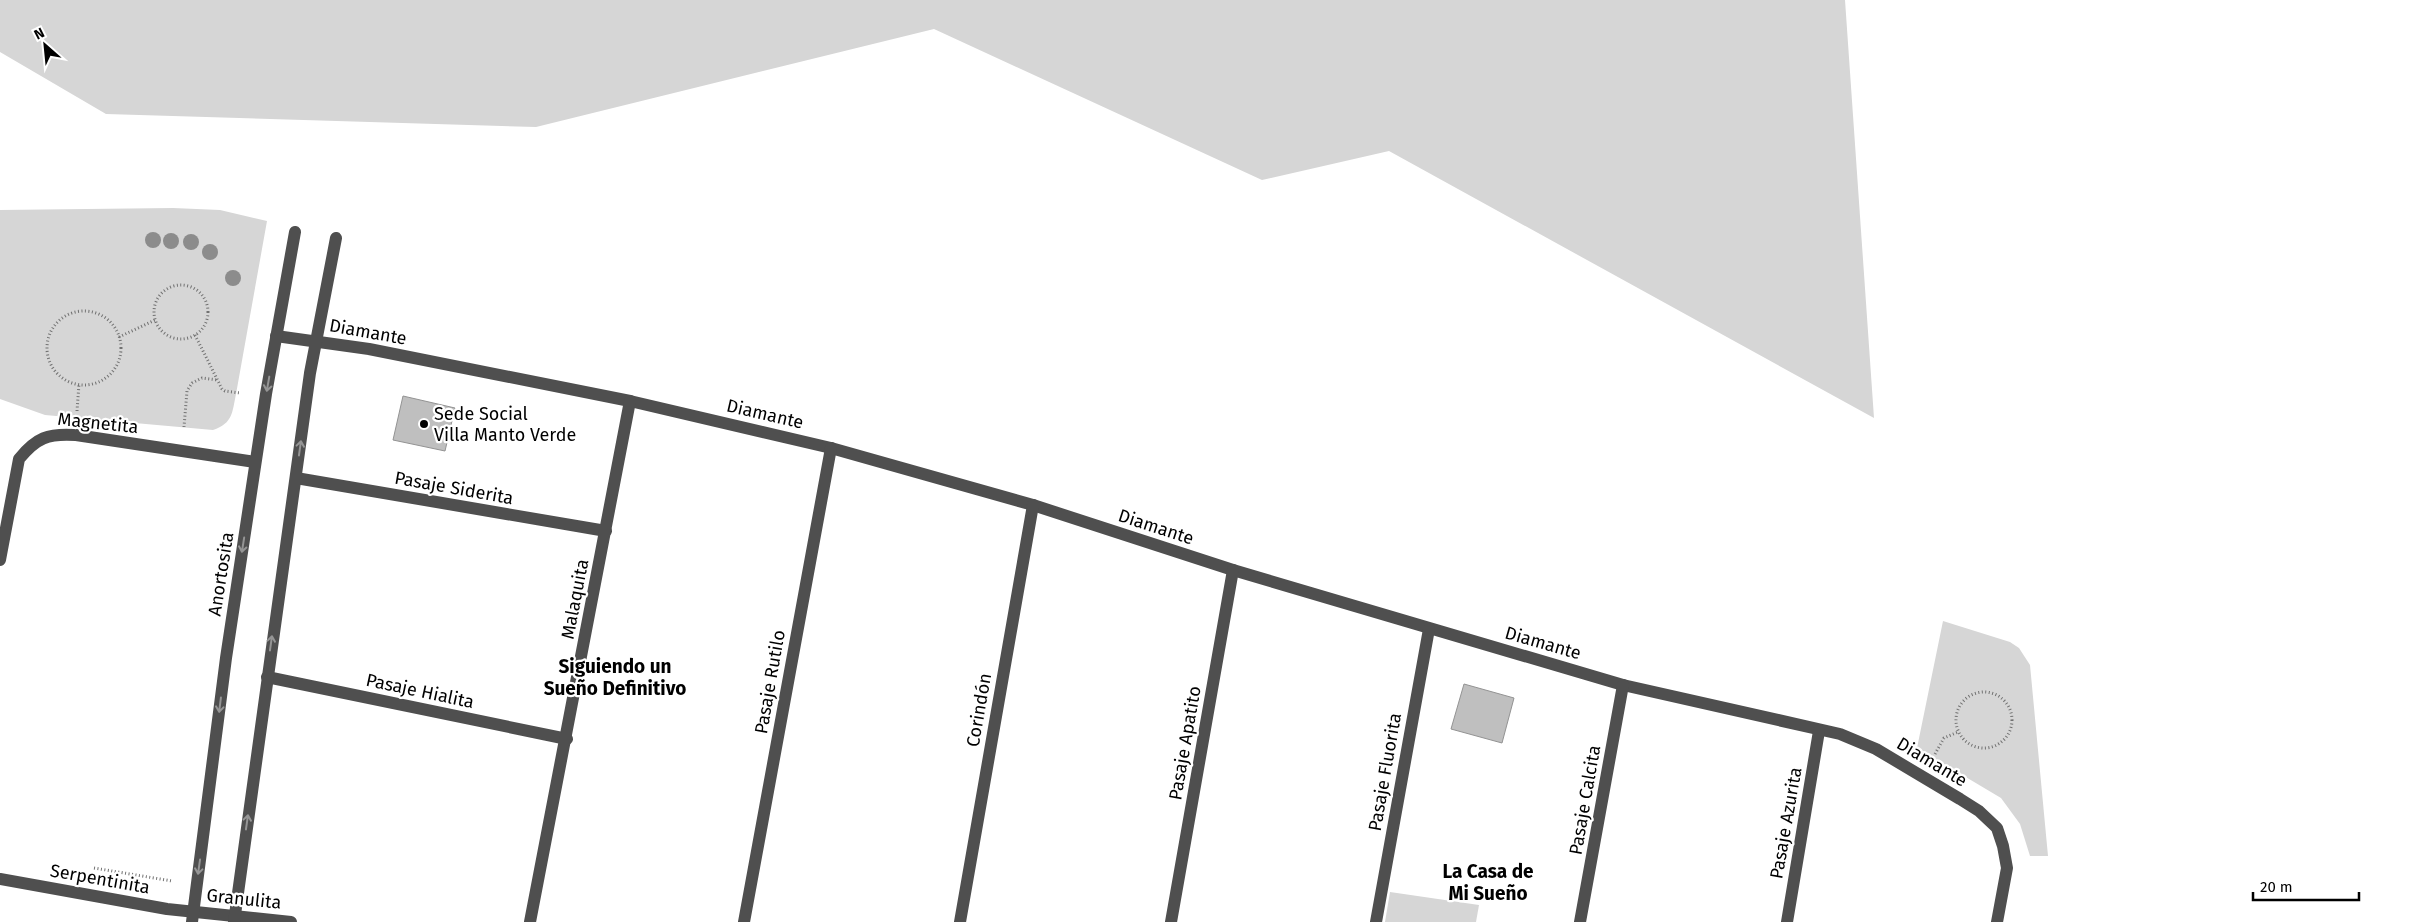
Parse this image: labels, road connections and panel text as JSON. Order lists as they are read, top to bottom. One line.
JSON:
{"streets":{"street":["Diamante","Magnetita","Pasaje Siderita","Anortosita","Malaquita","Pasaje Rutilo","Pasaje Hialita","Corindón","Pasaje Apatito","Pasaje Fluorita","Pasaje Calcita","Pasaje Azurita","Serpentinita","Granulita"]},"crossings":[["Diamante","Anortosita"],["Diamante","Malaquita"],["Diamante","Pasaje Rutilo"],["Diamante","Corindón"],["Diamante","Pasaje Apatito"],["Diamante","Pasaje Fluorita"],["Diamante","Pasaje Calcita"],["Diamante","Pasaje Azurita"],["Magnetita","Anortosita"],["Pasaje Siderita","Malaquita"],["Anortosita","Serpentinita"],["Anortosita","Granulita"],["Malaquita","Pasaje Hialita"],["Serpentinita","Granulita"]],"districts":["Siguiendo un Sueño Definitivo","La Casa de Mi Sueño"],"places":["Sede Social Villa Manto Verde"],"scale_bar":"20 m","north":"top left"}
